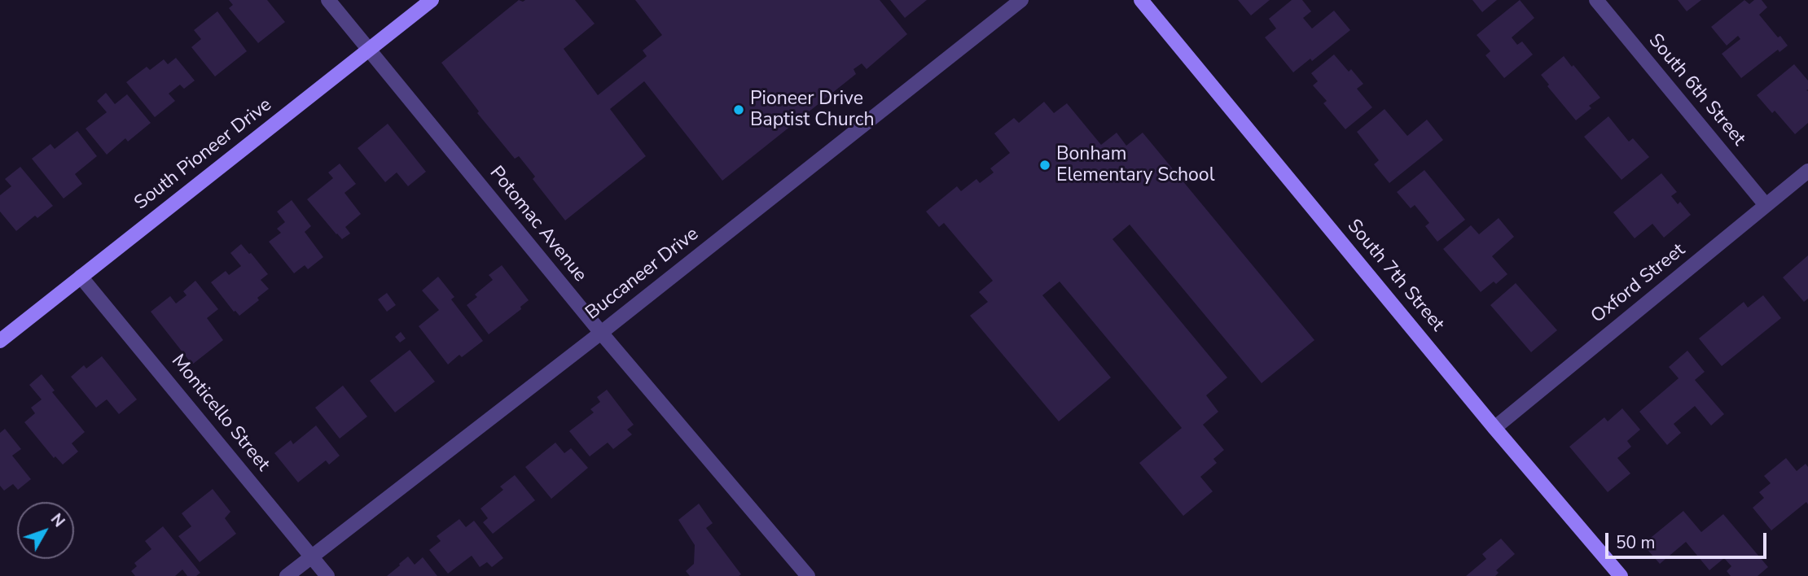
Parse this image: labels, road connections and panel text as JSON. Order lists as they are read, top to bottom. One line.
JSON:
{"streets":{"main road":["South Pioneer Drive","South 7th Street"],"street":["South 6th Street","Potomac Avenue","Buccaneer Drive","Oxford Street","Monticello Street"]},"crossings":[["South 6th Street","Oxford Street"],["South Pioneer Drive","Potomac Avenue"],["South Pioneer Drive","Monticello Street"],["Potomac Avenue","Buccaneer Drive"],["Buccaneer Drive","Monticello Street"],["South 7th Street","Oxford Street"]],"places":["Pioneer Drive Baptist Church","Bonham Elementary School"],"scale_bar":"50 m","north":"top right"}
